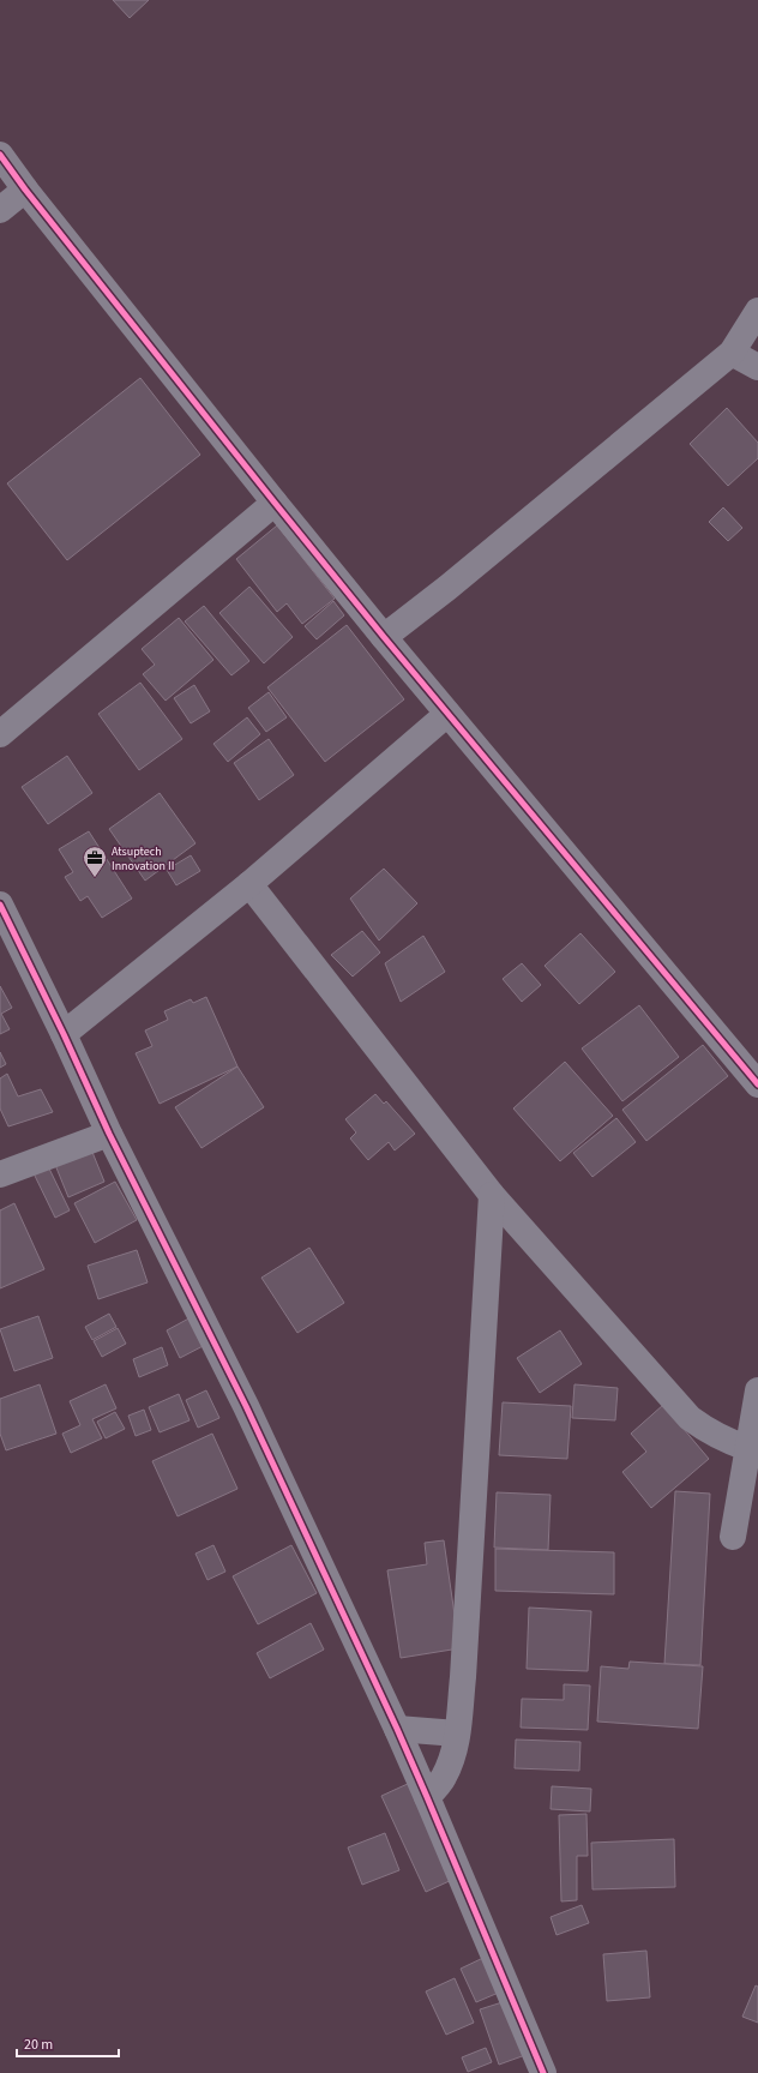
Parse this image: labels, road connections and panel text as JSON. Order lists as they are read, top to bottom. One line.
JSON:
{"places":{"office":["Atsuptech Innovation II"]},"scale_bar":"20 m"}
